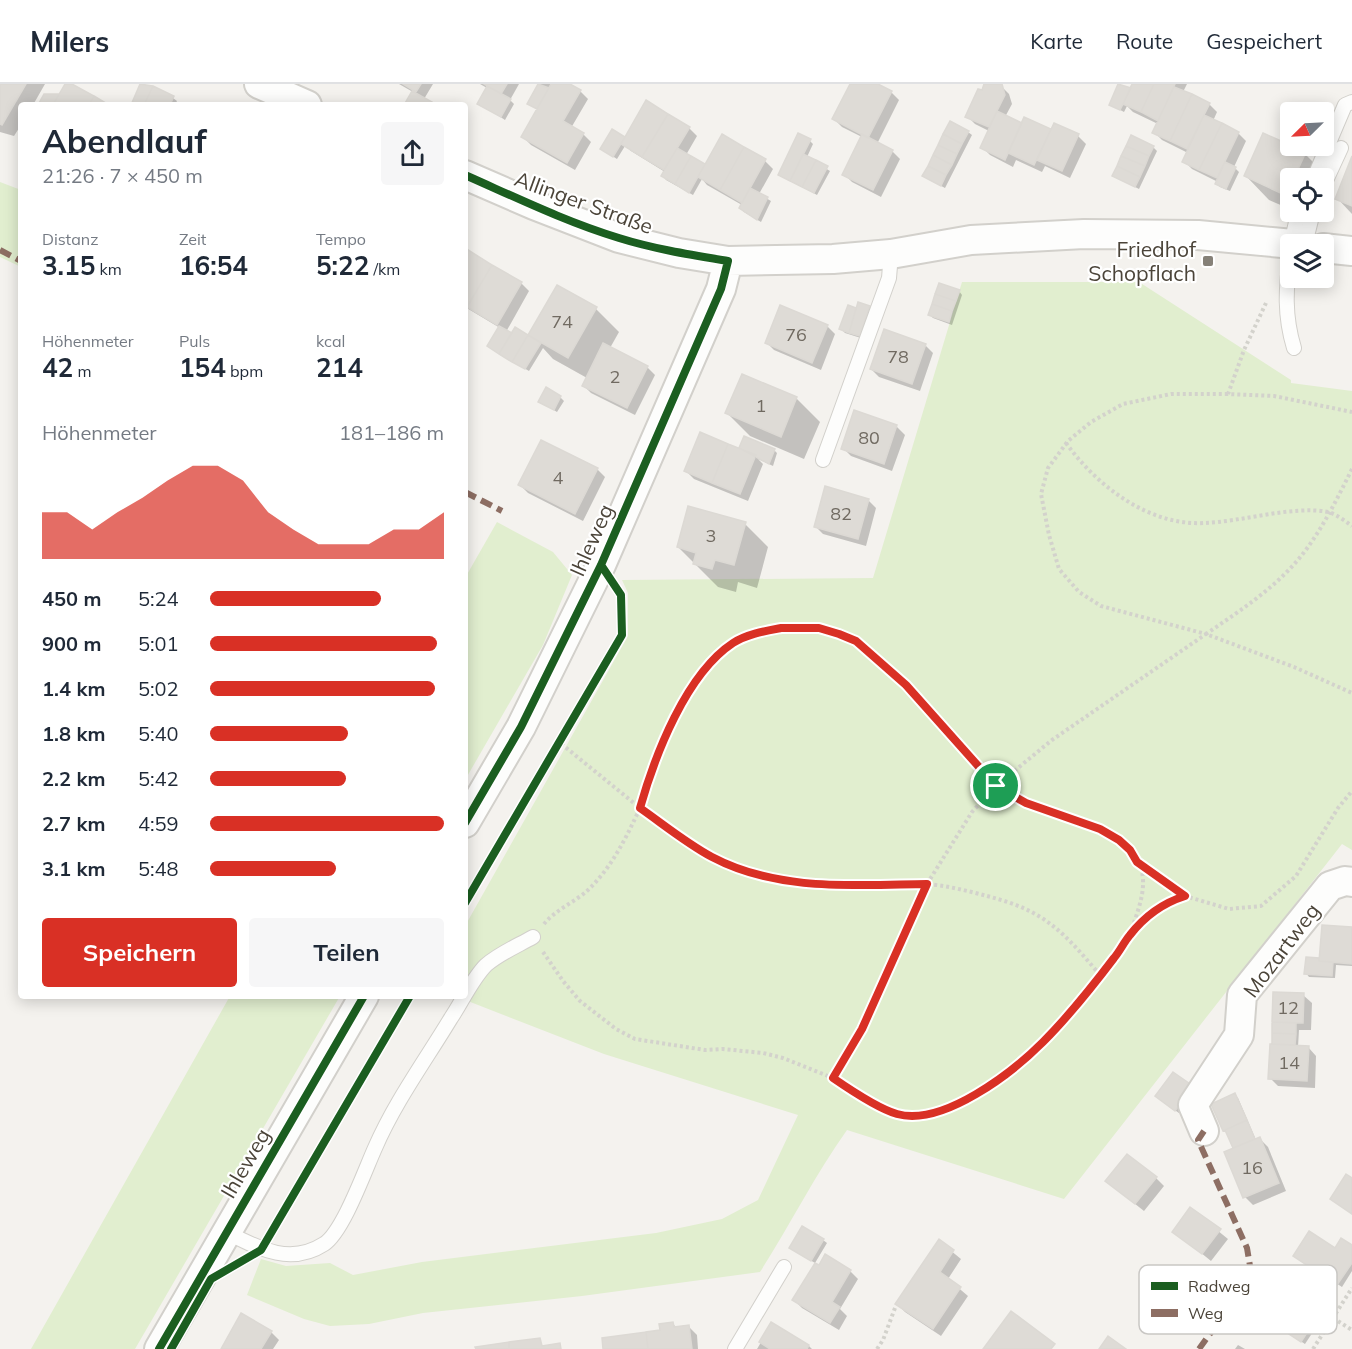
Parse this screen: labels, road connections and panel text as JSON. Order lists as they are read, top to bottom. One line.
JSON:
{"streets":{"street":["Allinger Straße","Ihleweg","Mozartweg"]},"crossings":[["Allinger Straße","Ihleweg"]],"places":{"transit":["Friedhof Schopflach"]},"house_numbers":["74","76","78","2","1","80","4","82","3","12","14","16"],"legend":["Radweg","Weg"],"north":"bottom left","page":{"header":"Milers","nav":["Karte","Route","Gespeichert"],"heading":["Abendlauf","21:26 · 7 × 450 m"],"stats":[["Distanz","3.15 km"],["Zeit","16:54"],["Tempo","5:22 /km"],["Höhenmeter","42 m"],["Puls","154 bpm"],["kcal","214"]],"chart":["Höhenmeter","181–186 m"],"list":[{"name":"450 m","note":"5:24"},{"name":"900 m","note":"5:01"},{"name":"1.4 km","note":"5:02"},{"name":"1.8 km","note":"5:40"},{"name":"2.2 km","note":"5:42"},{"name":"2.7 km","note":"4:59"},{"name":"3.1 km","note":"5:48"}],"buttons":["Speichern","Teilen"]}}
